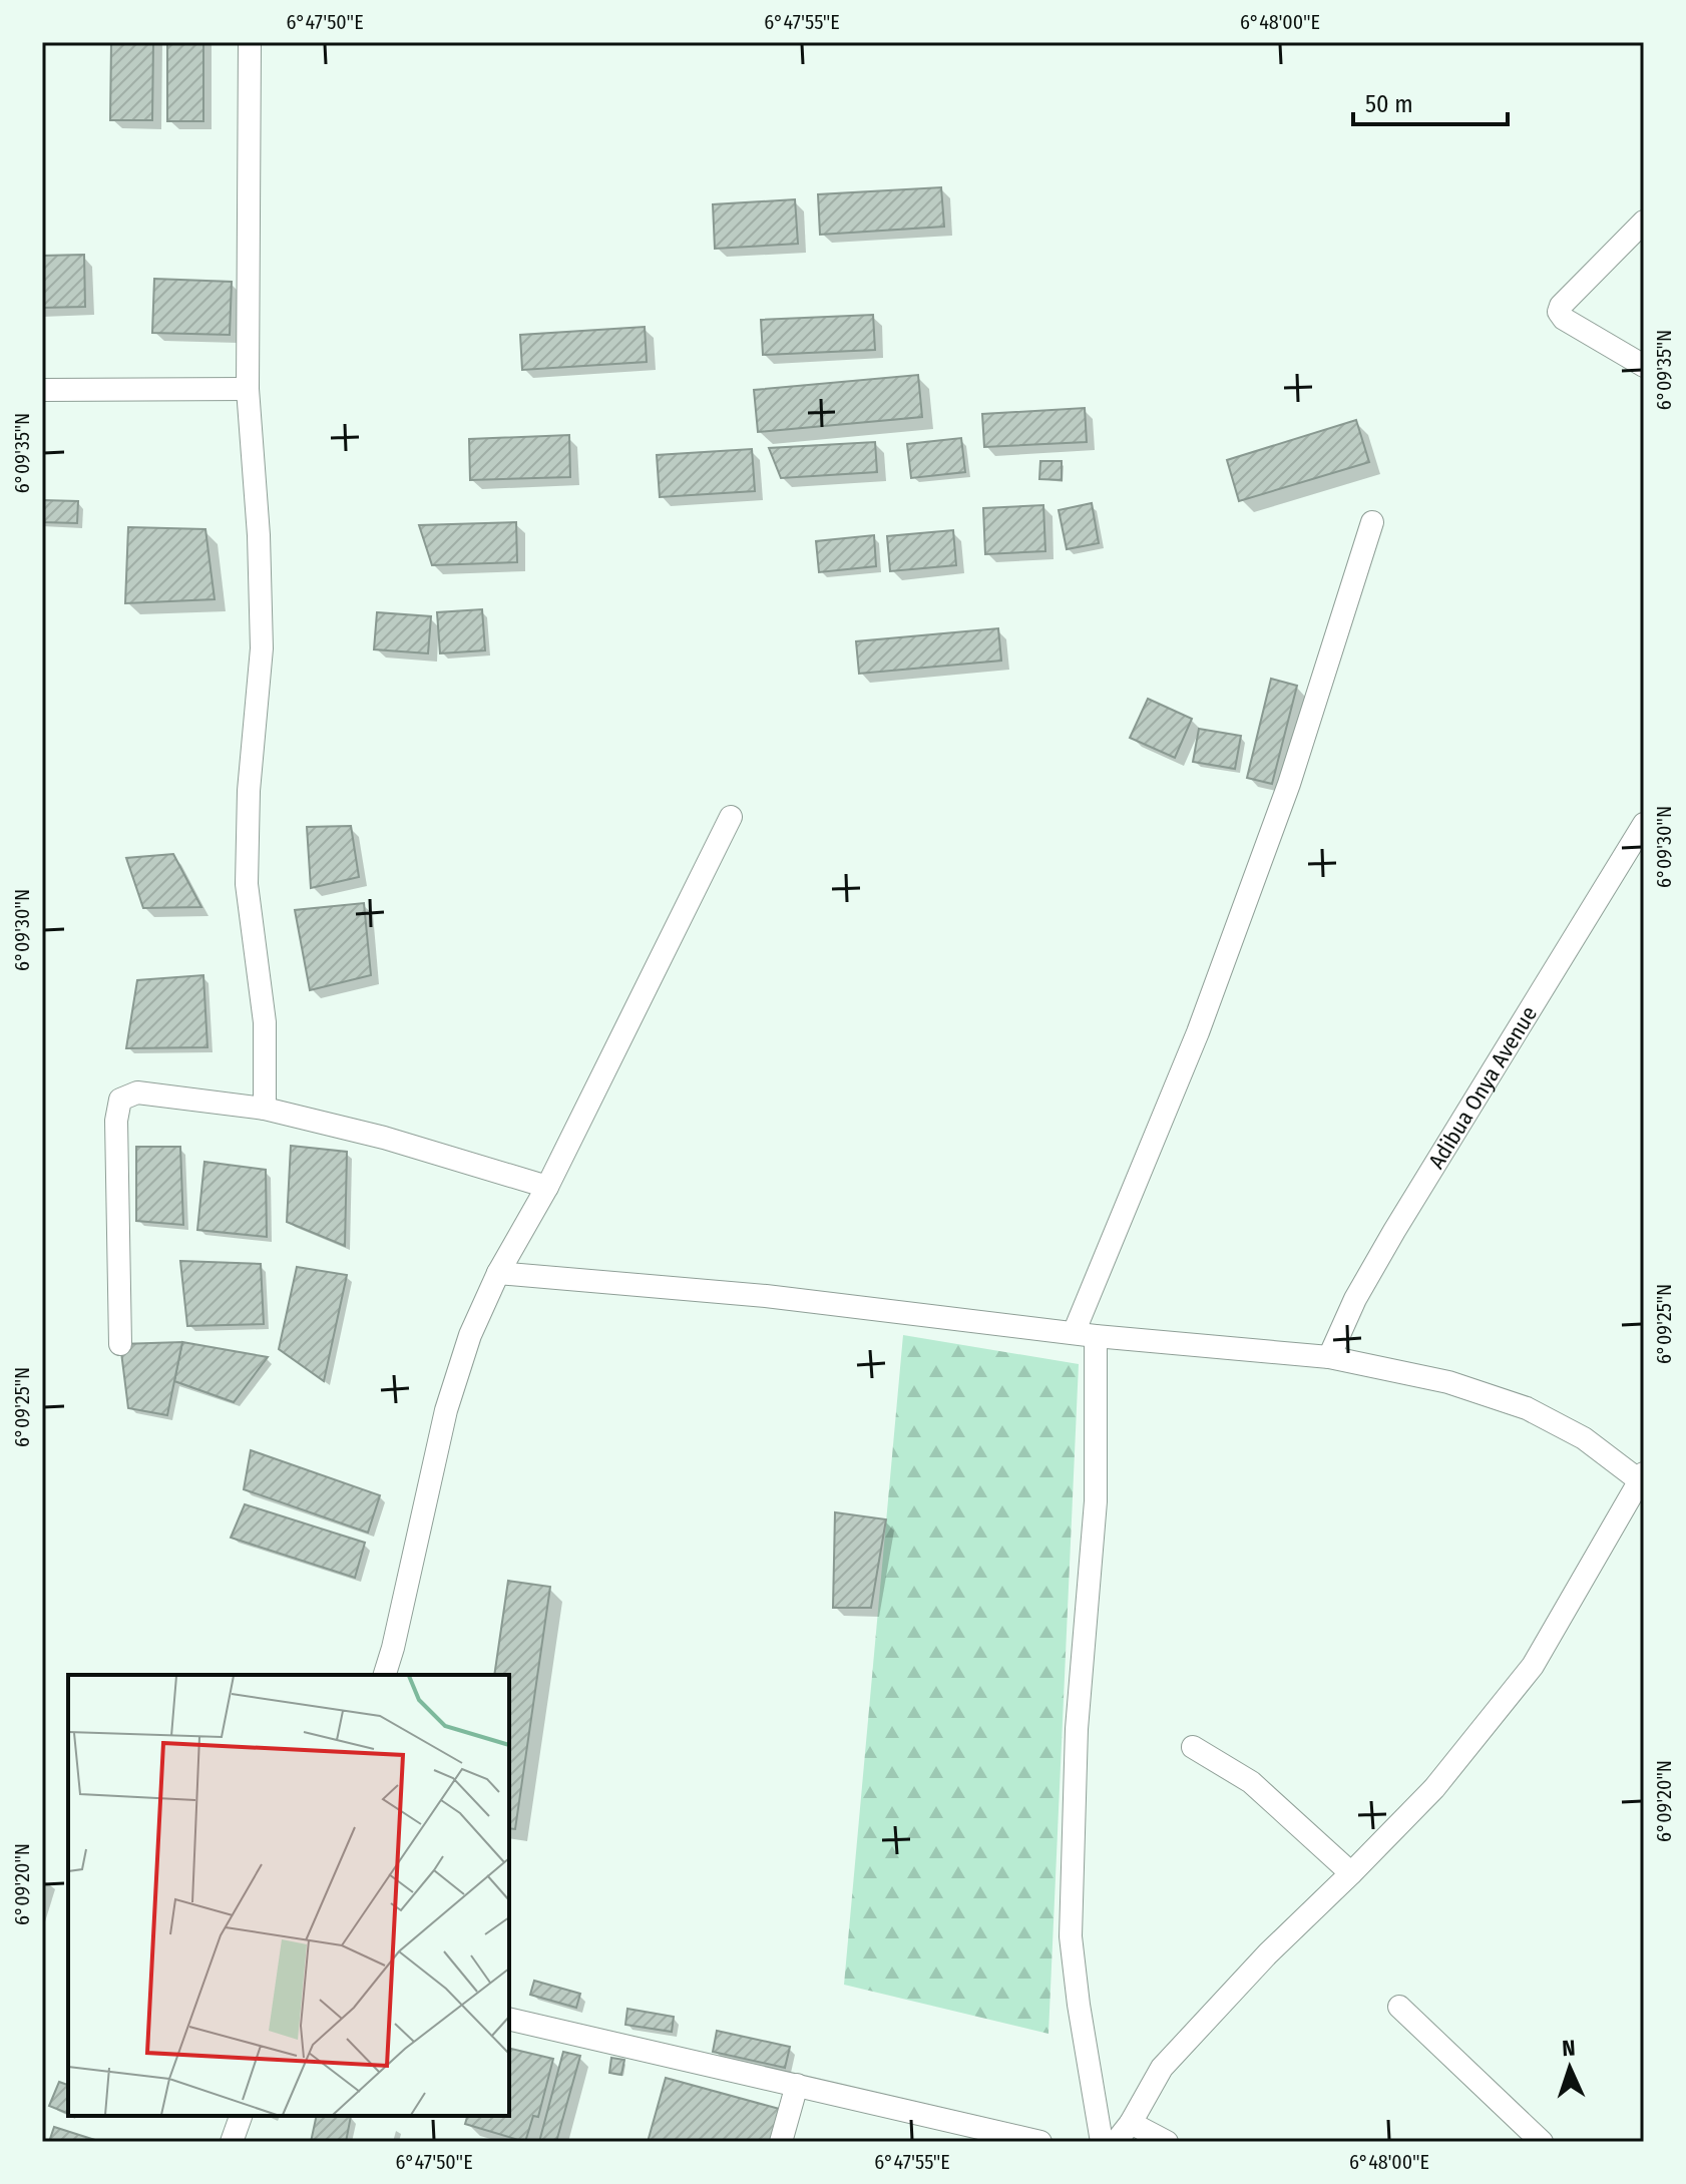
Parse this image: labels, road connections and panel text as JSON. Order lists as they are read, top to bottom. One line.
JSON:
{"streets":{"street":["Adibua Onya Avenue"]},"scale_bar":"50 m","north":"top","coordinates":["6°47'50\"E","6°47'55\"E","6°48'00\"E","6°09'35\"N","6°09'30\"N","6°09'25\"N","6°09'20\"N"]}
